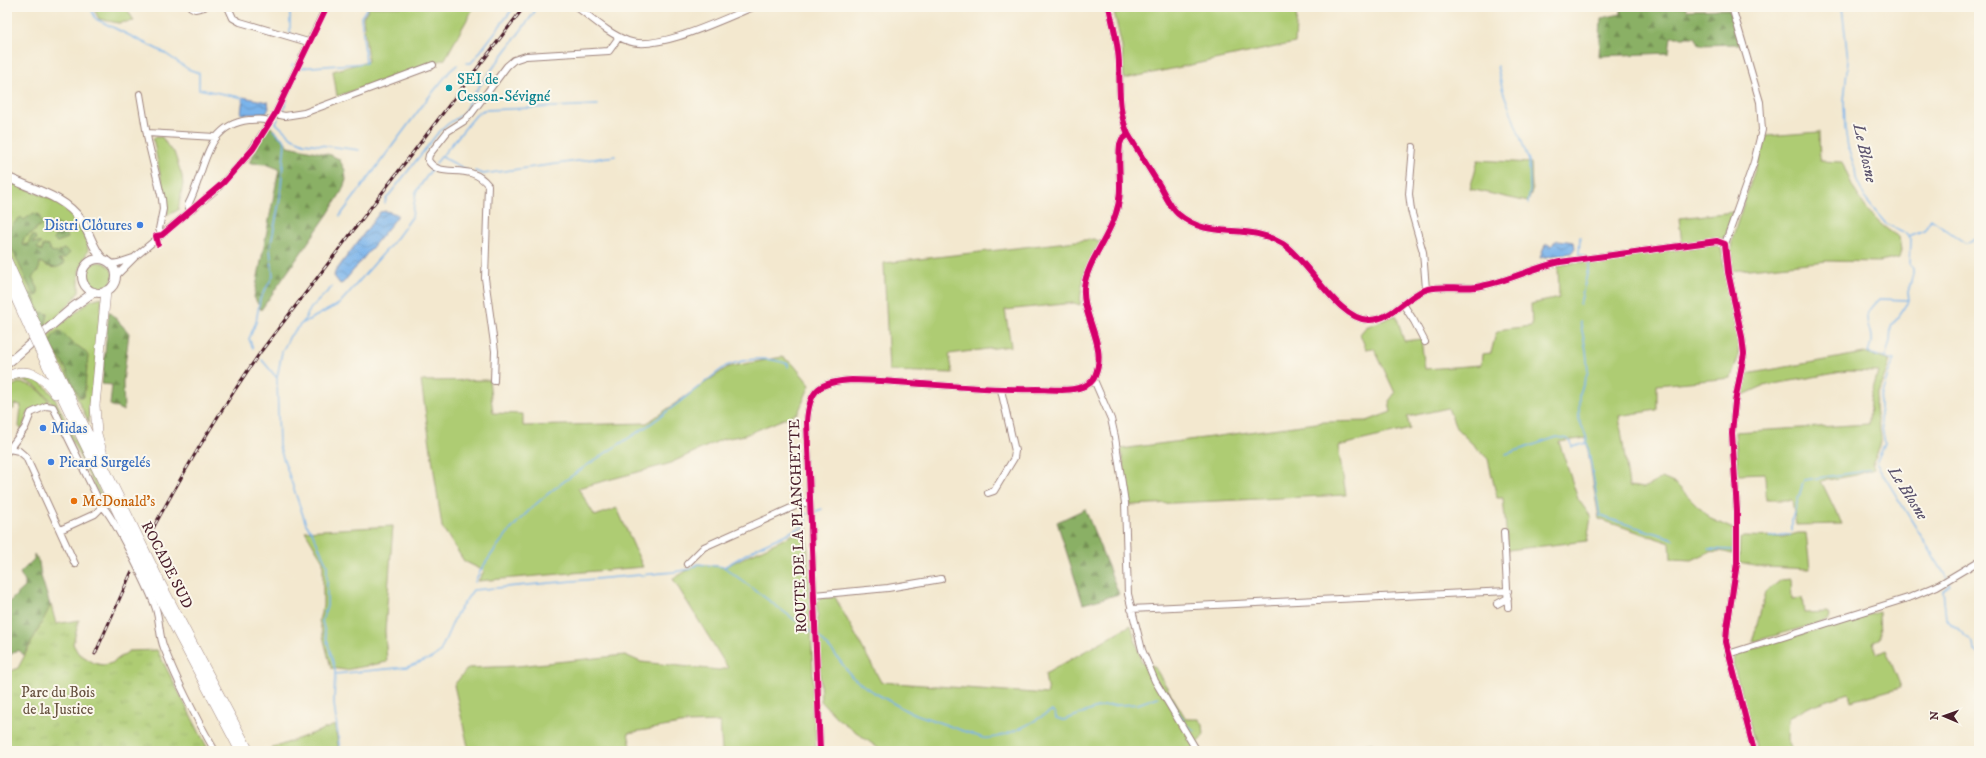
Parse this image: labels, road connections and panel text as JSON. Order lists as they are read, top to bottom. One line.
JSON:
{"streets":{"highway":["ROCADE SUD"],"street":["ROUTE DE LA PLANCHETTE"]},"water":["Le Blosne"],"parks":["Parc du Bois de la Justice"],"places":["SEI de Cesson-Sévigné","Distri Clôtures","Midas","Picard Surgelés","McDonald's"],"north":"left"}
